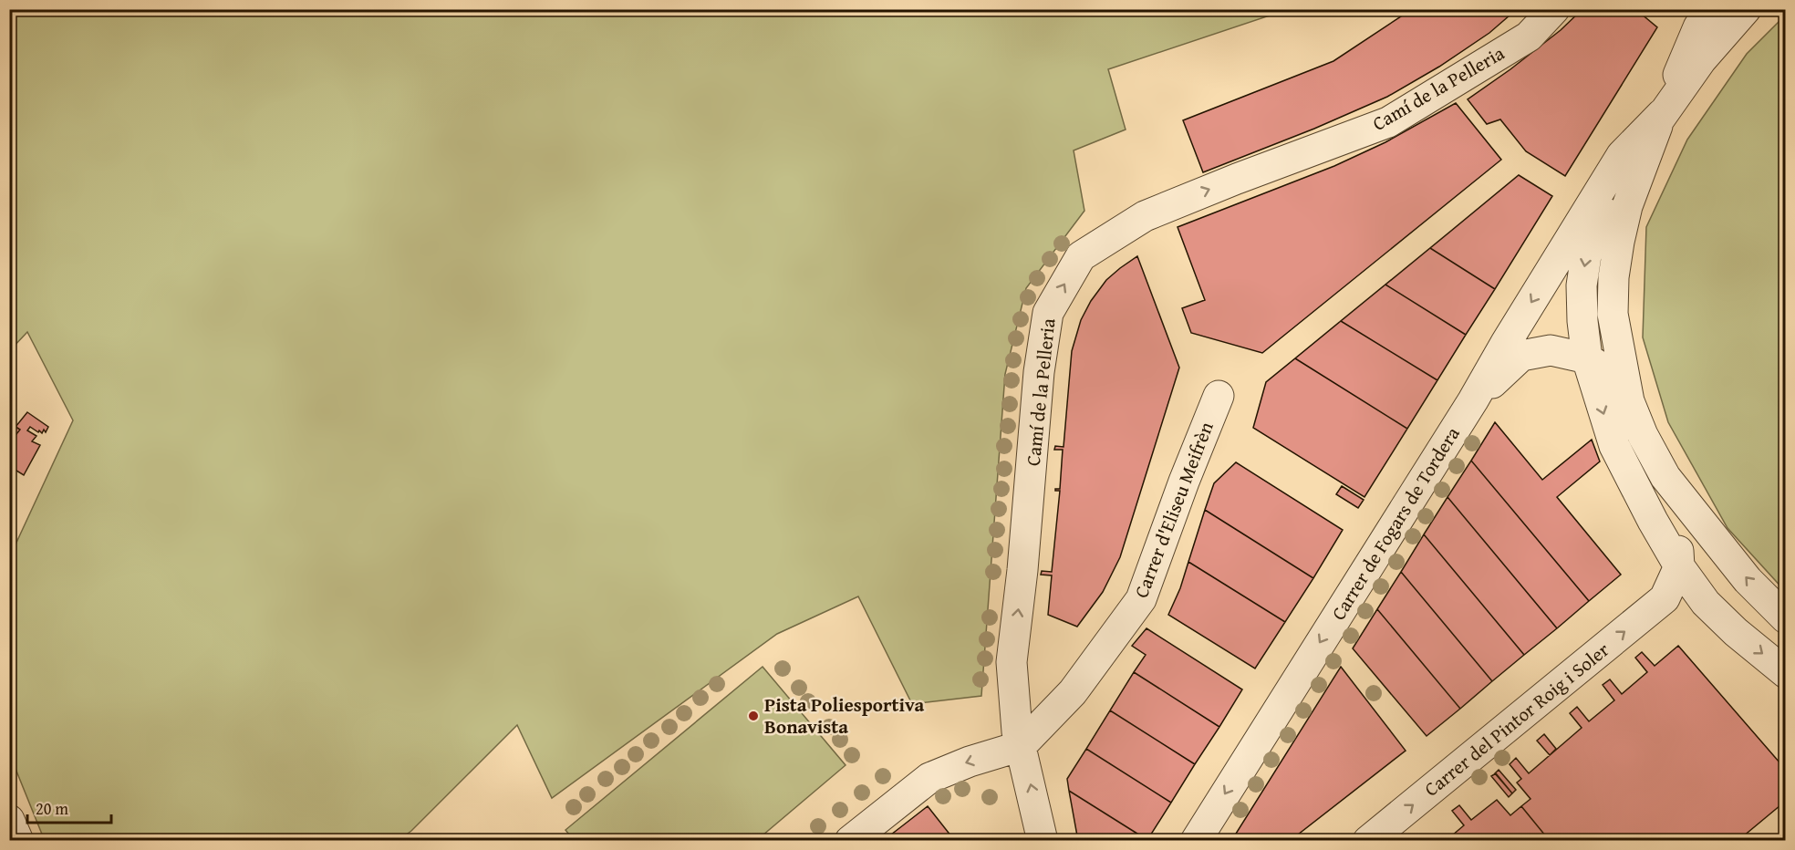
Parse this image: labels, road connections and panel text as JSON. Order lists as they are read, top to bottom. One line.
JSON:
{"streets":{"street":["Camí de la Pelleria","Carrer d'Eliseu Meifrèn","Carrer de Fogars de Tordera","Carrer del Pintor Roig i Soler"]},"crossings":[["Camí de la Pelleria","Carrer d'Eliseu Meifrèn"]],"one_way":["Camí de la Pelleria","Carrer del Pintor Roig i Soler"],"places":["Pista Poliesportiva Bonavista"],"scale_bar":"20 m"}
